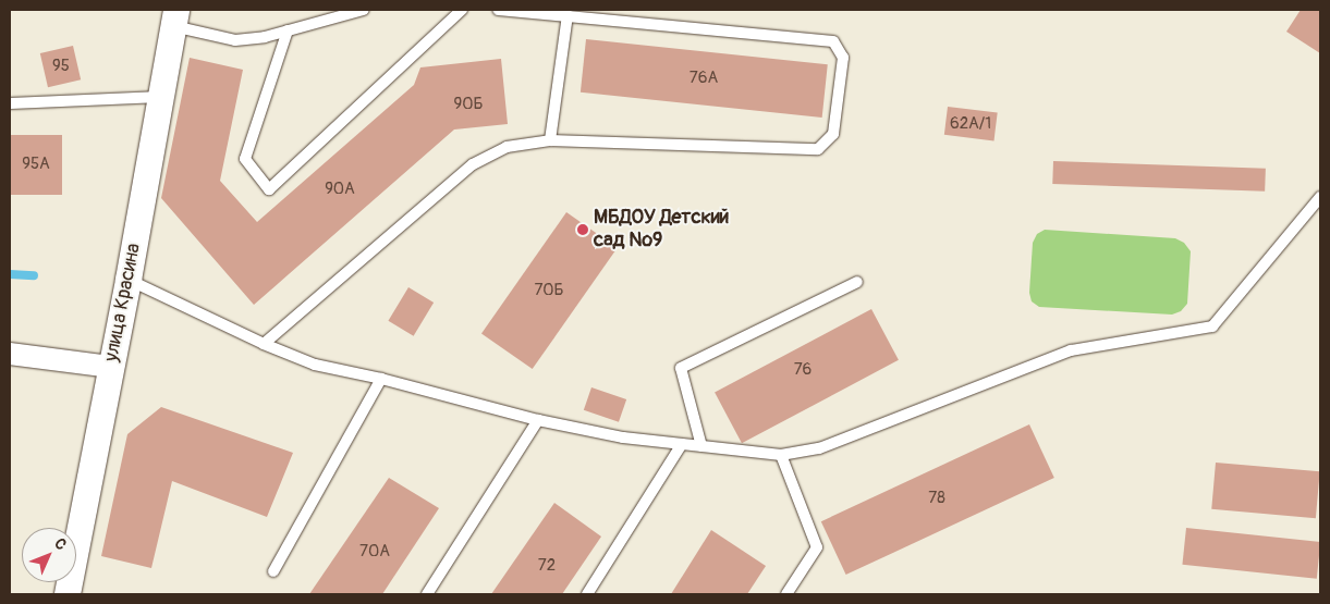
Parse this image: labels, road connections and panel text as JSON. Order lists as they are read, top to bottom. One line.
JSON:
{"streets":{"street":["улица Красина"]},"places":["МБДОУ Детский сад №9"],"house_numbers":["95","76А","90Б","62А/1","95А","90А","70Б","76","78","70А","72"],"north":"top right"}
